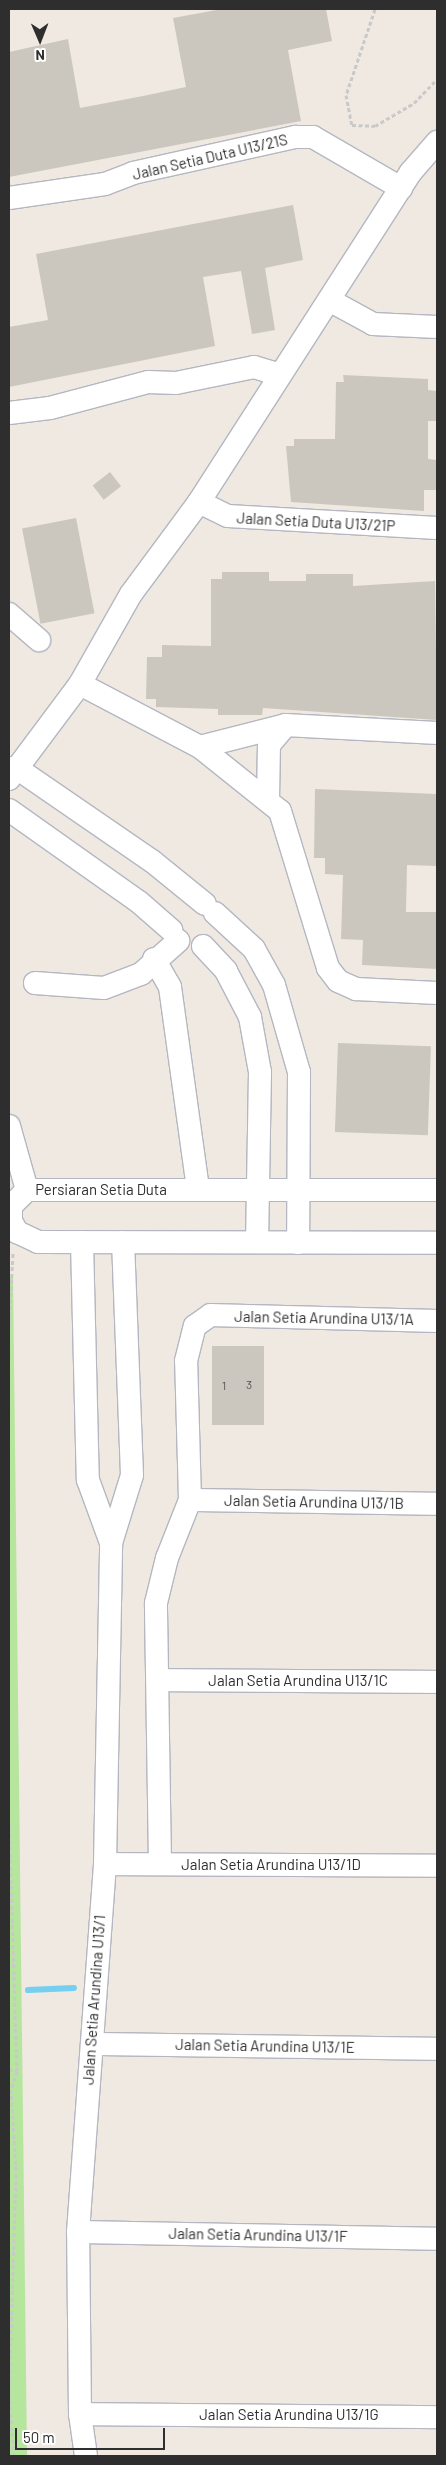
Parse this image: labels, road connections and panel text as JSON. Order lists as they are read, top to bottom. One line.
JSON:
{"streets":{"street":["Jalan Setia Duta U13/21S","Jalan Setia Duta U13/21P","Persiaran Setia Duta","Jalan Setia Arundina U13/1A","Jalan Setia Arundina U13/1B","Jalan Setia Arundina U13/1C","Jalan Setia Arundina U13/1D","Jalan Setia Arundina U13/1","Jalan Setia Arundina U13/1E","Jalan Setia Arundina U13/1F","Jalan Setia Arundina U13/1G"]},"crossings":[["Jalan Setia Arundina U13/1A","Jalan Setia Arundina U13/1B"],["Jalan Setia Arundina U13/1D","Jalan Setia Arundina U13/1"],["Jalan Setia Arundina U13/1","Jalan Setia Arundina U13/1E"],["Jalan Setia Arundina U13/1","Jalan Setia Arundina U13/1F"],["Jalan Setia Arundina U13/1","Jalan Setia Arundina U13/1G"]],"house_numbers":["3","1"],"scale_bar":"50 m","north":"bottom"}
